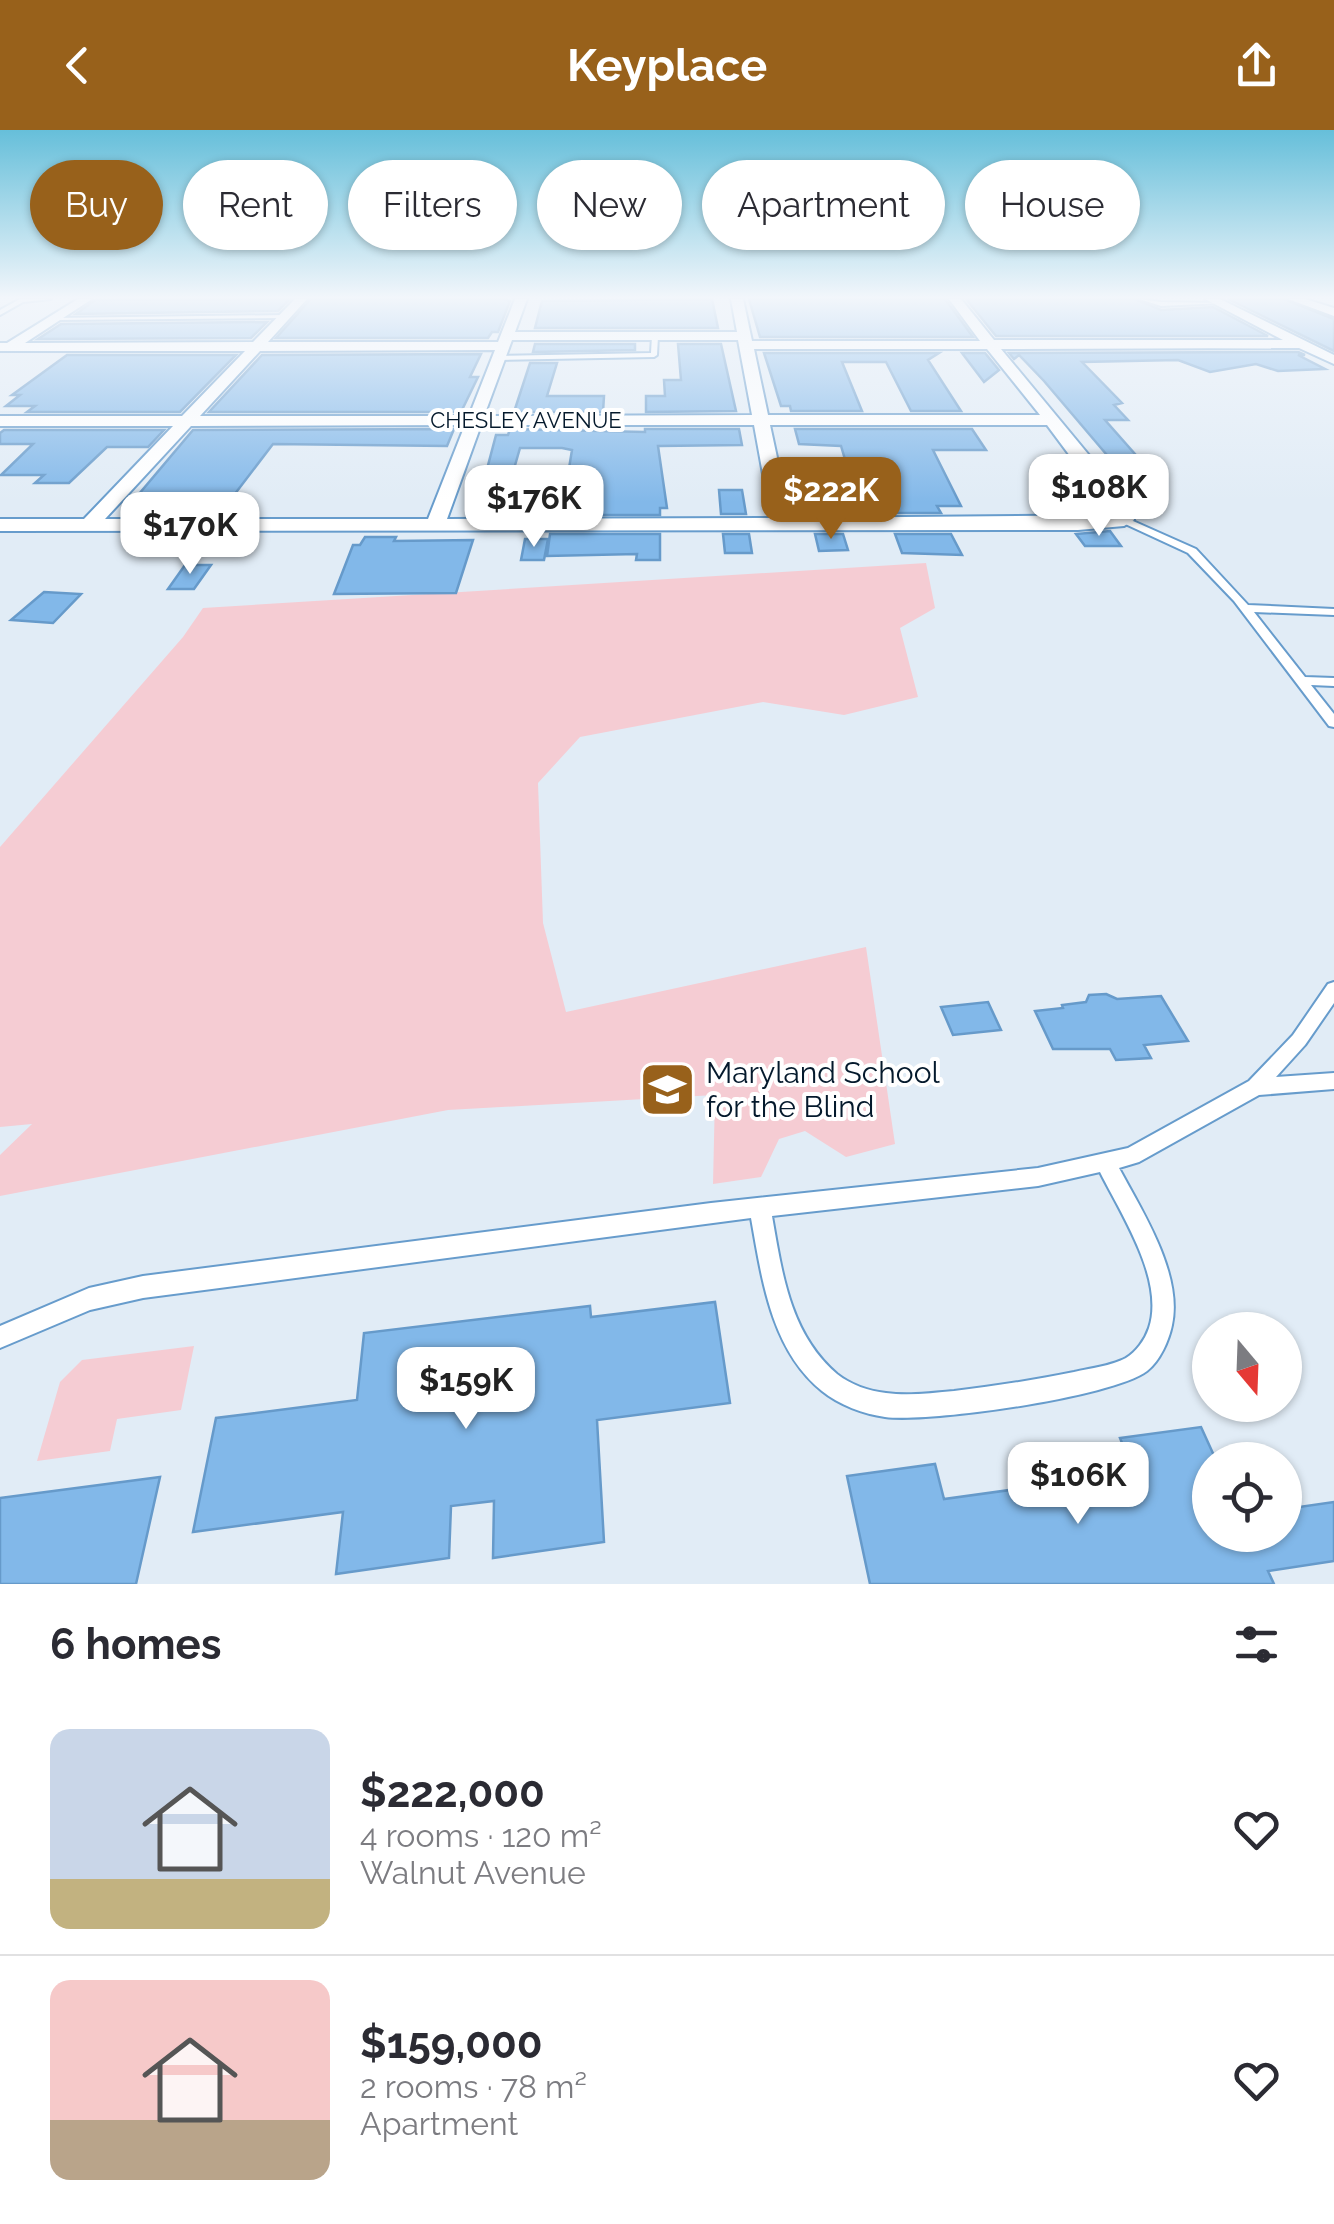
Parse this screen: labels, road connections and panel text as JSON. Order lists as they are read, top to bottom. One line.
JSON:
{"streets":{"street":["CHESLEY AVENUE"]},"places":{"school or university":["Maryland School for the Blind"]},"north":"bottom","page":{"header":"Keyplace","chip":["Buy","Rent","Filters","New","Apartment","House"],"price":["$108K","$222K","$176K","$170K","$159K","$106K"],"heading":"6 homes","list":[{"name":"$222,000","note":"4 rooms · 120 m² · Walnut Avenue"},{"name":"$159,000","note":"2 rooms · 78 m² · Apartment"}]}}
